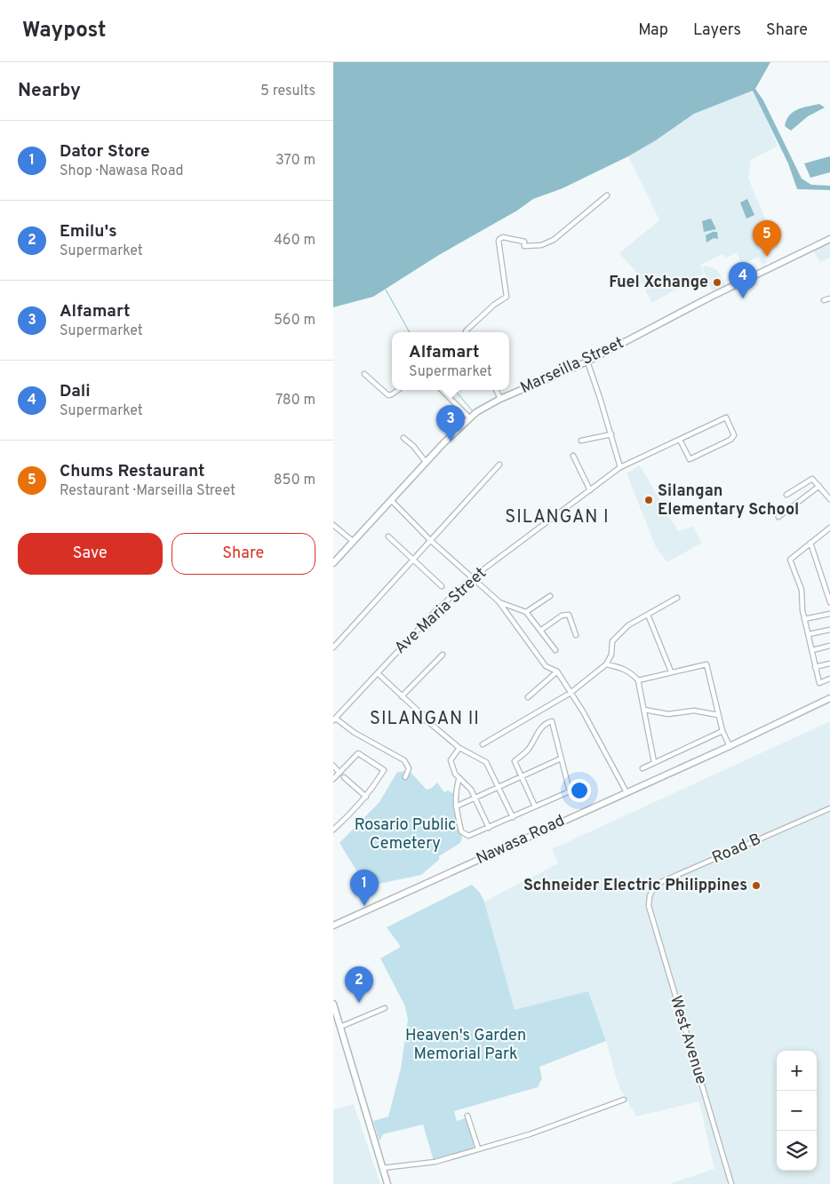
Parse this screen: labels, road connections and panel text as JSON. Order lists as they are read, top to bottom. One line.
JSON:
{"streets":{"main road":["Marseilla Street","Nawasa Road"],"street":["Ave Maria Street","Road B","West Avenue"]},"crossings":[["Road B","West Avenue"]],"districts":["SILANGAN I","SILANGAN II"],"parks":["Rosario Public Cemetery","Heaven's Garden Memorial Park"],"places":["Fuel Xchange","Silangan Elementary School","Schneider Electric Philippines"],"page":{"header":"Waypost","nav":["Map","Layers","Share"],"heading":["Nearby","5 results"],"list":[{"mark":"1","name":"Dator Store","note":"Shop · Nawasa Road","value":"370 m"},{"mark":"2","name":"Emilu's","note":"Supermarket","value":"460 m"},{"mark":"3","name":"Alfamart","note":"Supermarket","value":"560 m"},{"mark":"4","name":"Dali","note":"Supermarket","value":"780 m"},{"mark":"5","name":"Chums Restaurant","note":"Restaurant · Marseilla Street","value":"850 m"}],"pins":["5","4","3","1","2"],"popup":["Alfamart","Supermarket"],"buttons":["Save","Share"],"map_buttons":["+","−"]}}
